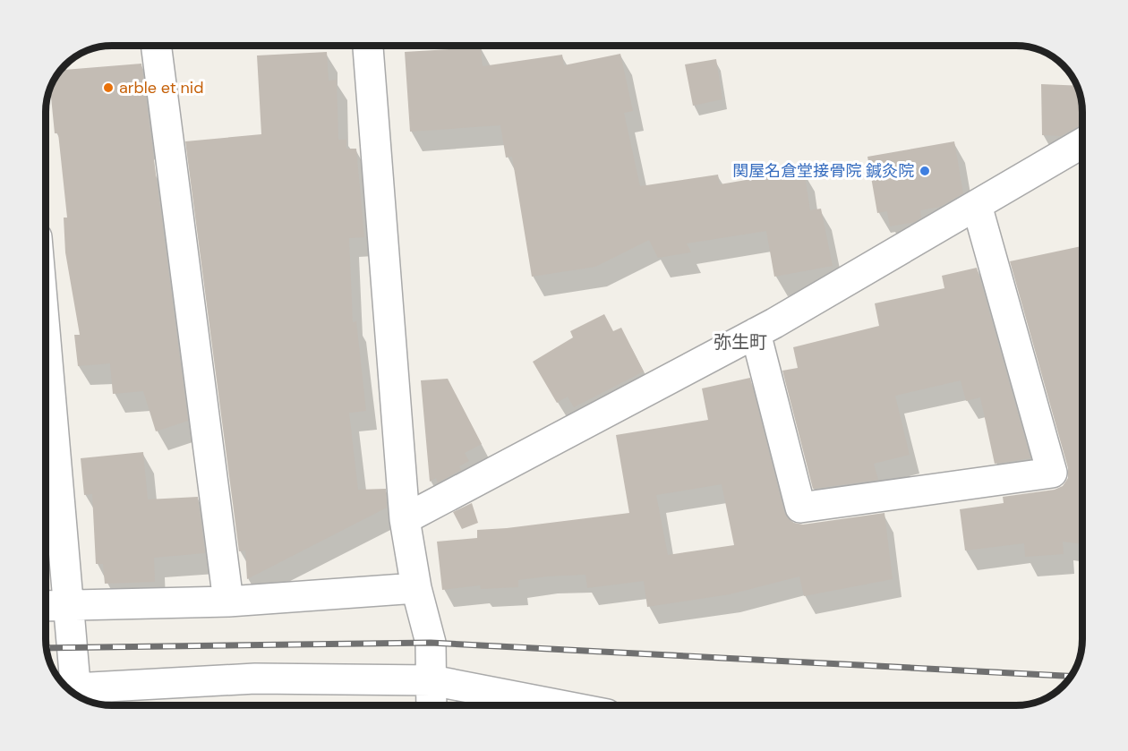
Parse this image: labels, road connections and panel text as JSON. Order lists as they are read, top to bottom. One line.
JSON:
{"districts":["弥生町"],"places":["arble et nid","関屋名倉堂接骨院 鍼灸院"]}
